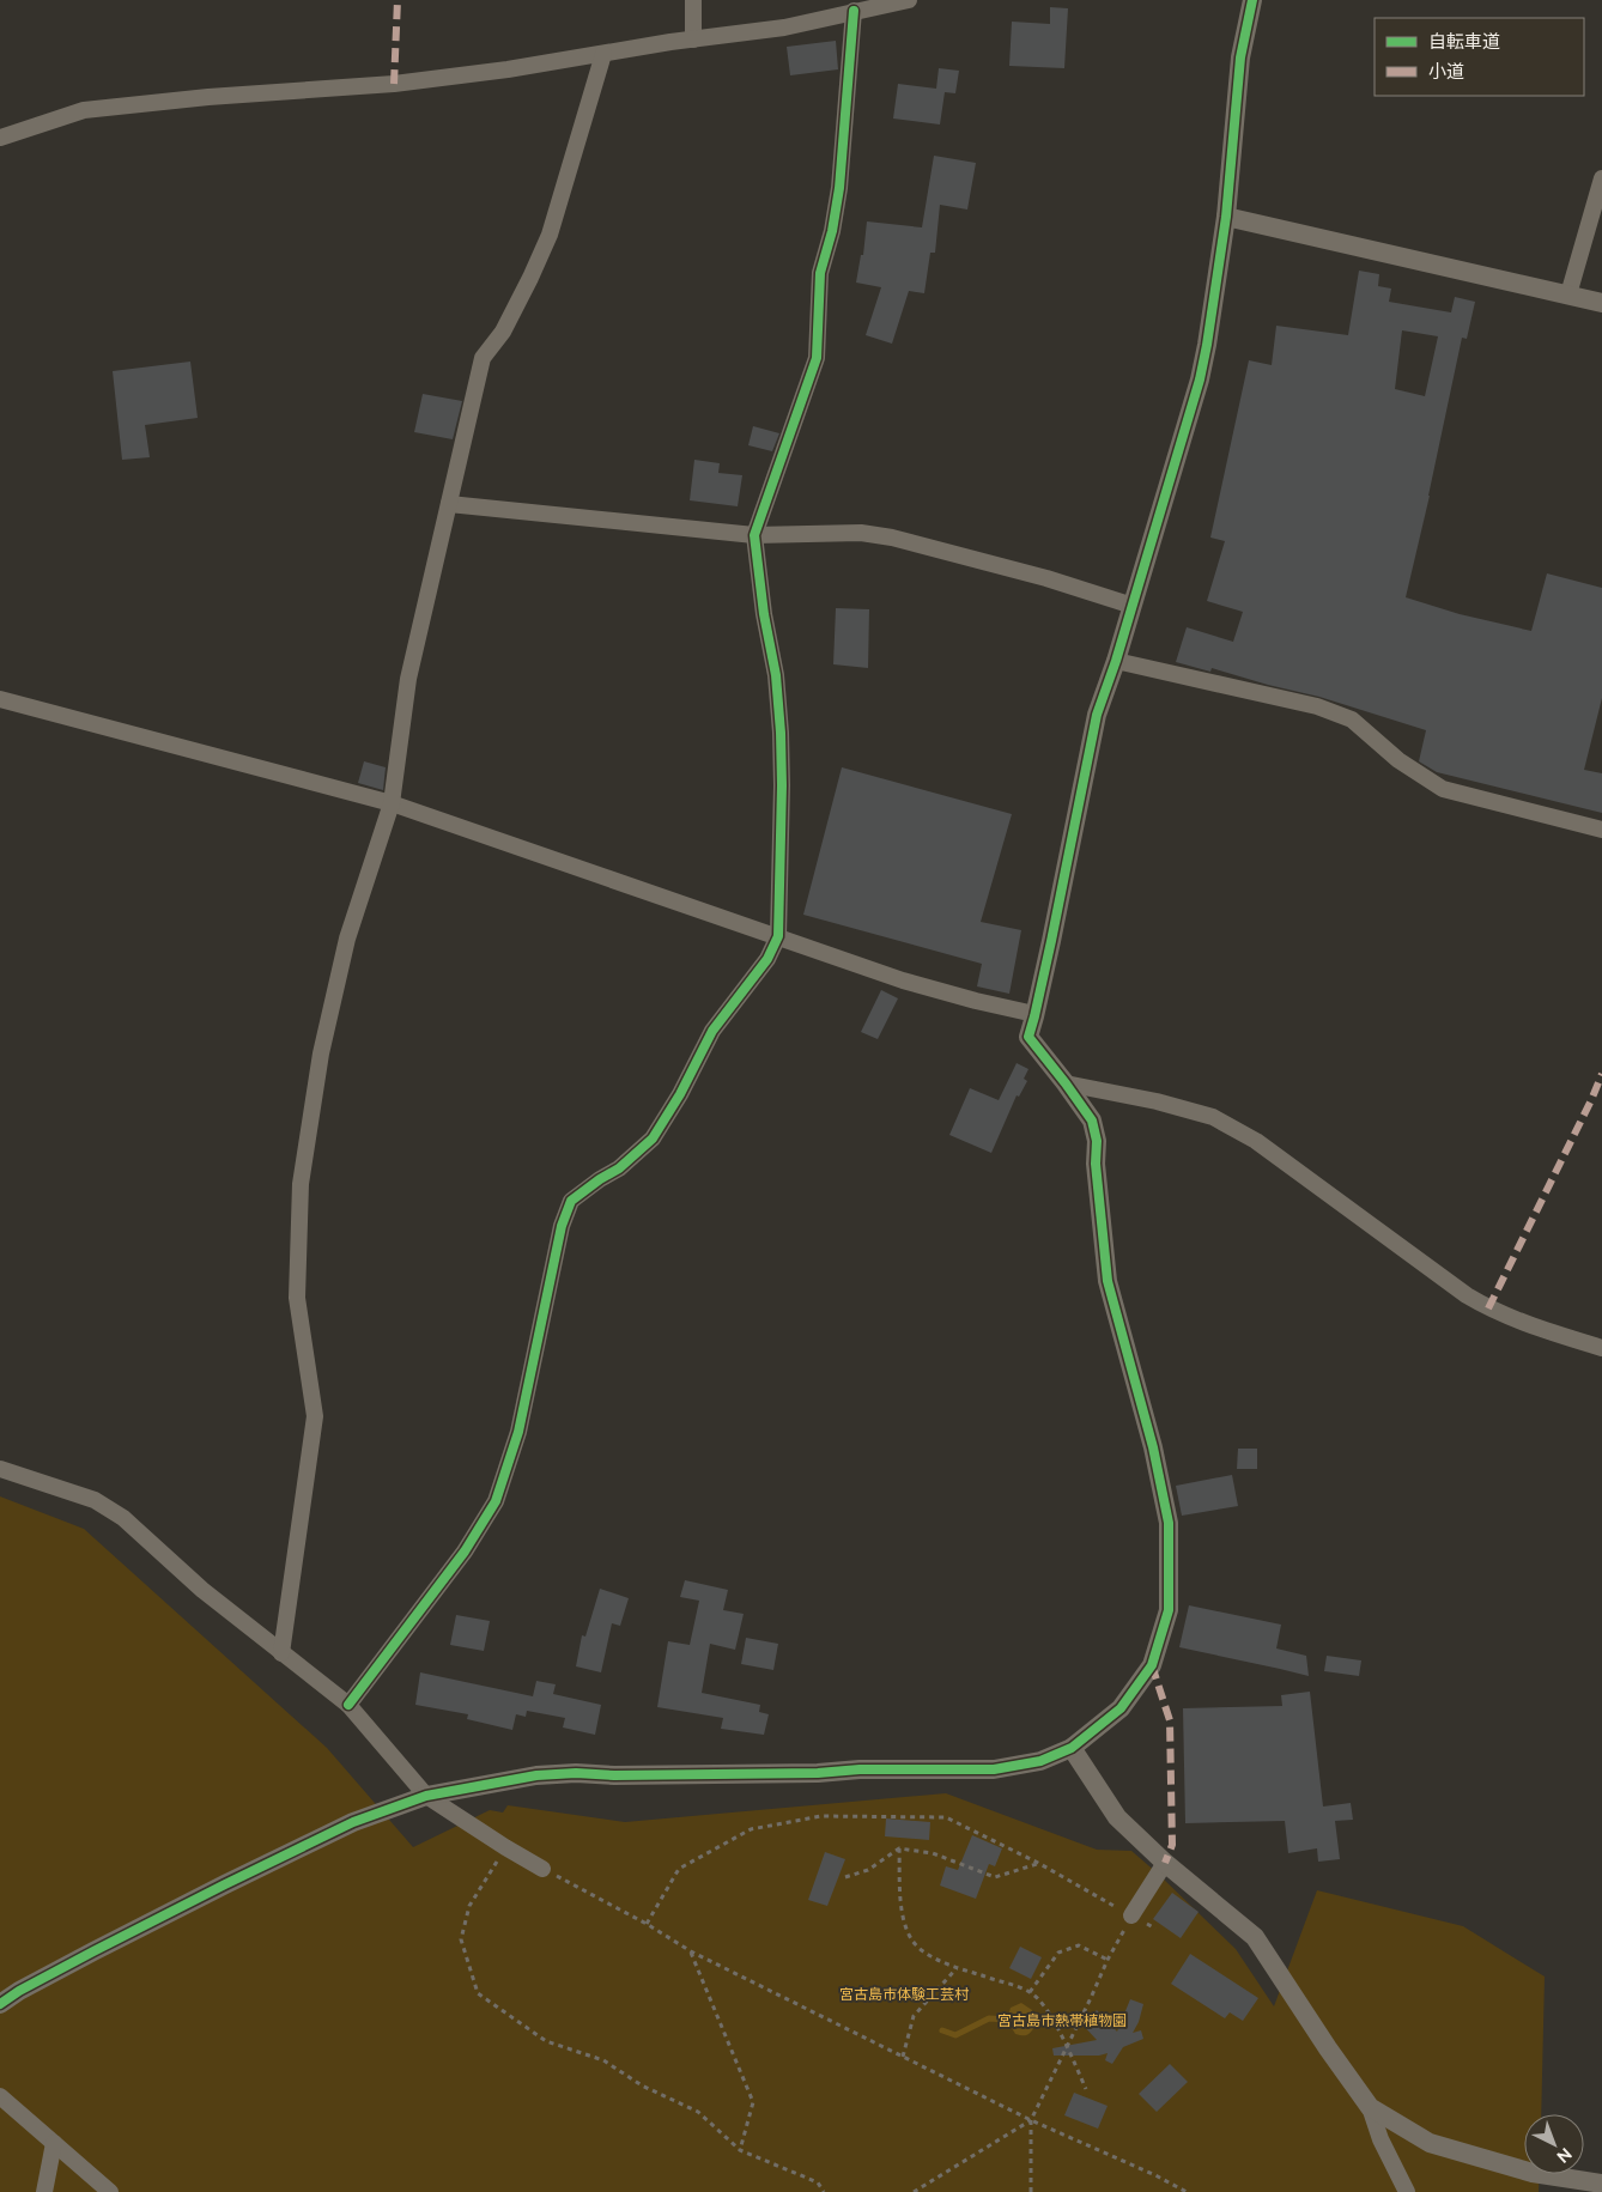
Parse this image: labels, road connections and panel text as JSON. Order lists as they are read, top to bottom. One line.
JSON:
{"parks":["宮古島市体験工芸村","宮古島市熱帯植物園"],"legend":["自転車道","小道"],"north":"bottom right"}
